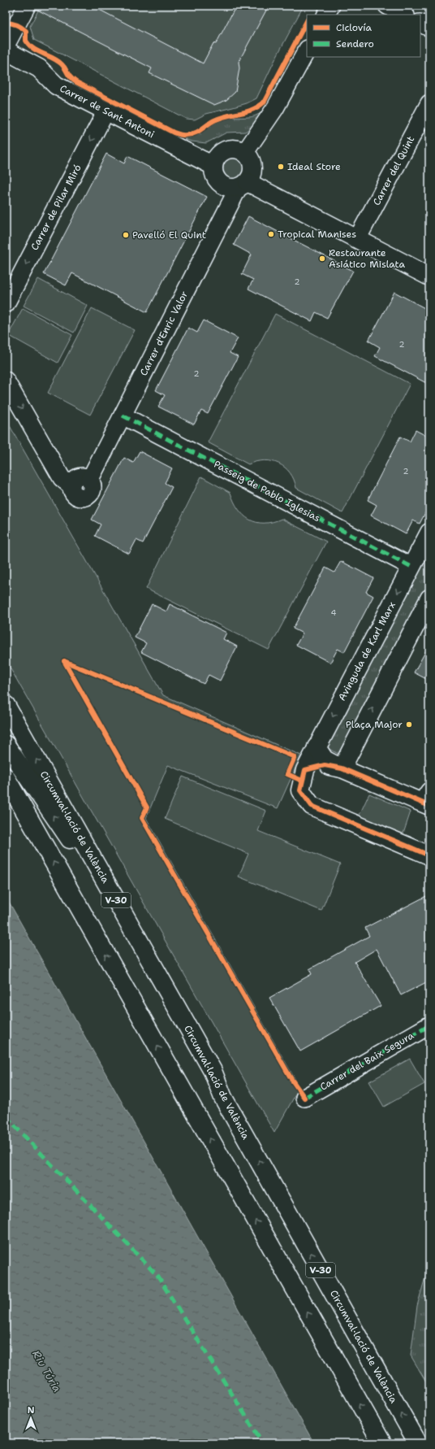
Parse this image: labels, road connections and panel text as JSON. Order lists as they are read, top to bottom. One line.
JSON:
{"streets":{"main road":["Carrer de Sant Antoni","Avinguda de Karl Marx","Circumval·lació de València","V-30"],"street":["Carrer del Quint","Carrer de Pilar Miró","Carrer d'Enric Valor","Passeig de Pablo Iglesias","Carrer del Baix Segura"]},"crossings":[["Carrer de Sant Antoni","Carrer de Pilar Miró"],["Carrer de Sant Antoni","Carrer d'Enric Valor"],["Carrer d'Enric Valor","Passeig de Pablo Iglesias"],["Passeig de Pablo Iglesias","Avinguda de Karl Marx"]],"one_way":["Carrer de Pilar Miró"],"water":["Riu Túria"],"places":["Ideal Store","Tropical Manises","Pavelló El Quint","Restaurante Asiático Mislata","Plaça Major"],"house_numbers":["2","2","2","2","4"],"legend":["Ciclovía","Sendero"],"north":"top"}
